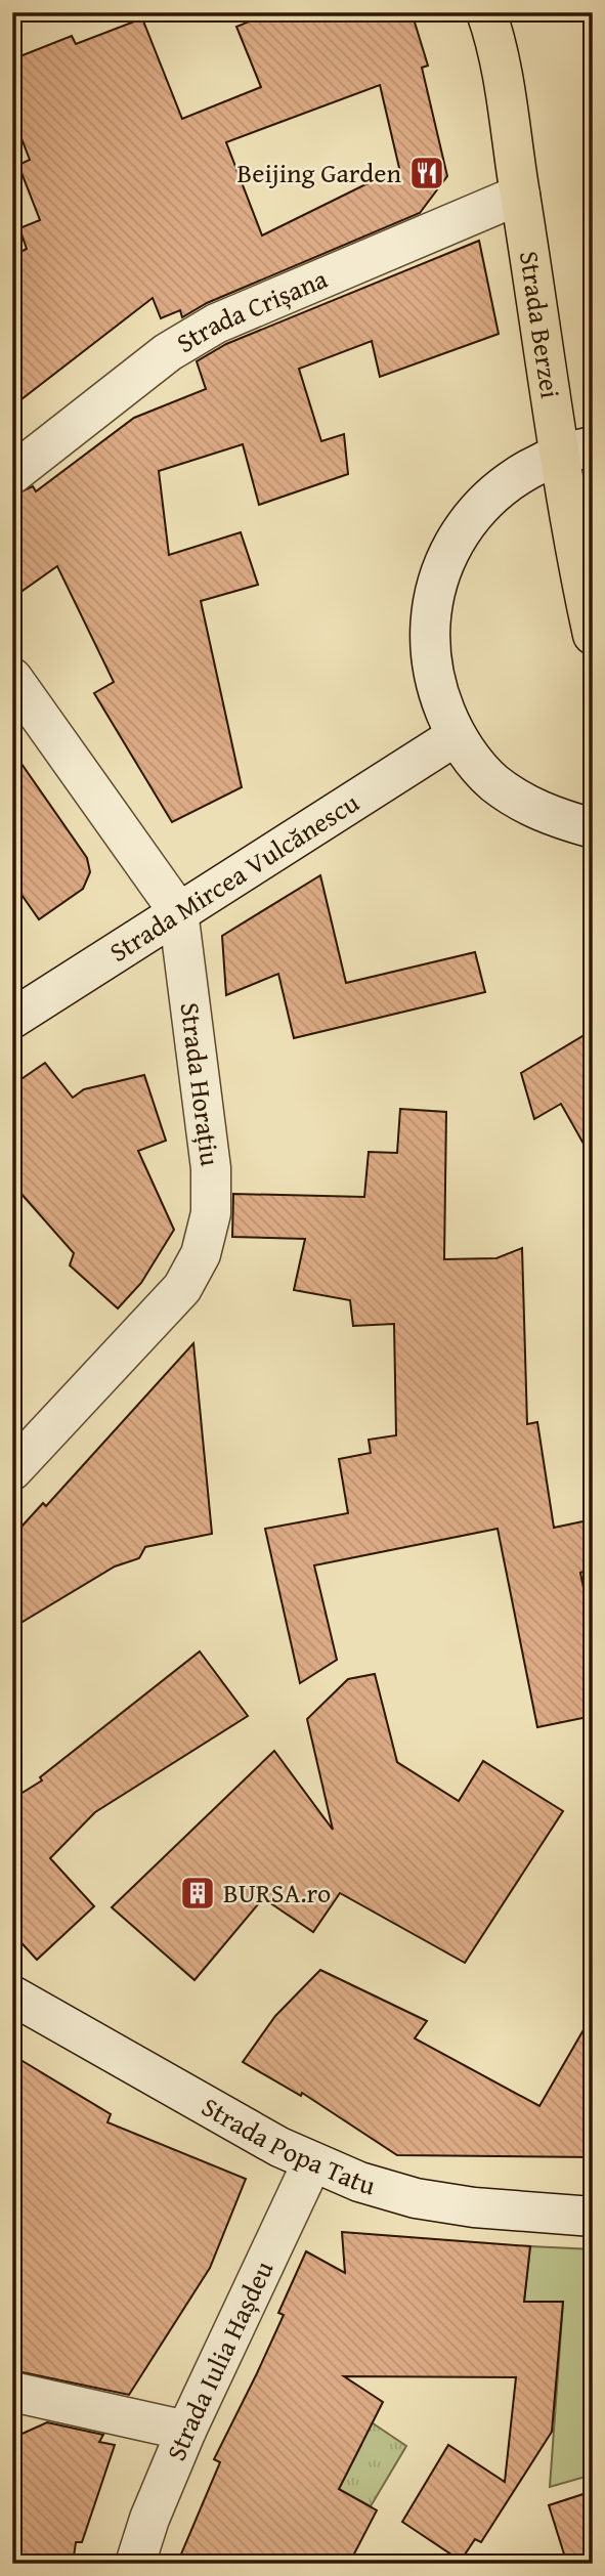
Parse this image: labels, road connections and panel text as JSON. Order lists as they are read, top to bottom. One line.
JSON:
{"streets":{"main road":["Strada Berzei"],"street":["Strada Crișana","Strada Mircea Vulcănescu","Strada Horațiu","Strada Popa Tatu","Strada Iulia Hașdeu"]},"crossings":[["Strada Crișana","Strada Berzei"],["Strada Mircea Vulcănescu","Strada Horațiu"],["Strada Popa Tatu","Strada Iulia Hașdeu"]],"places":{"restaurant":["Beijing Garden"],"building":["BURSA.ro"]}}
